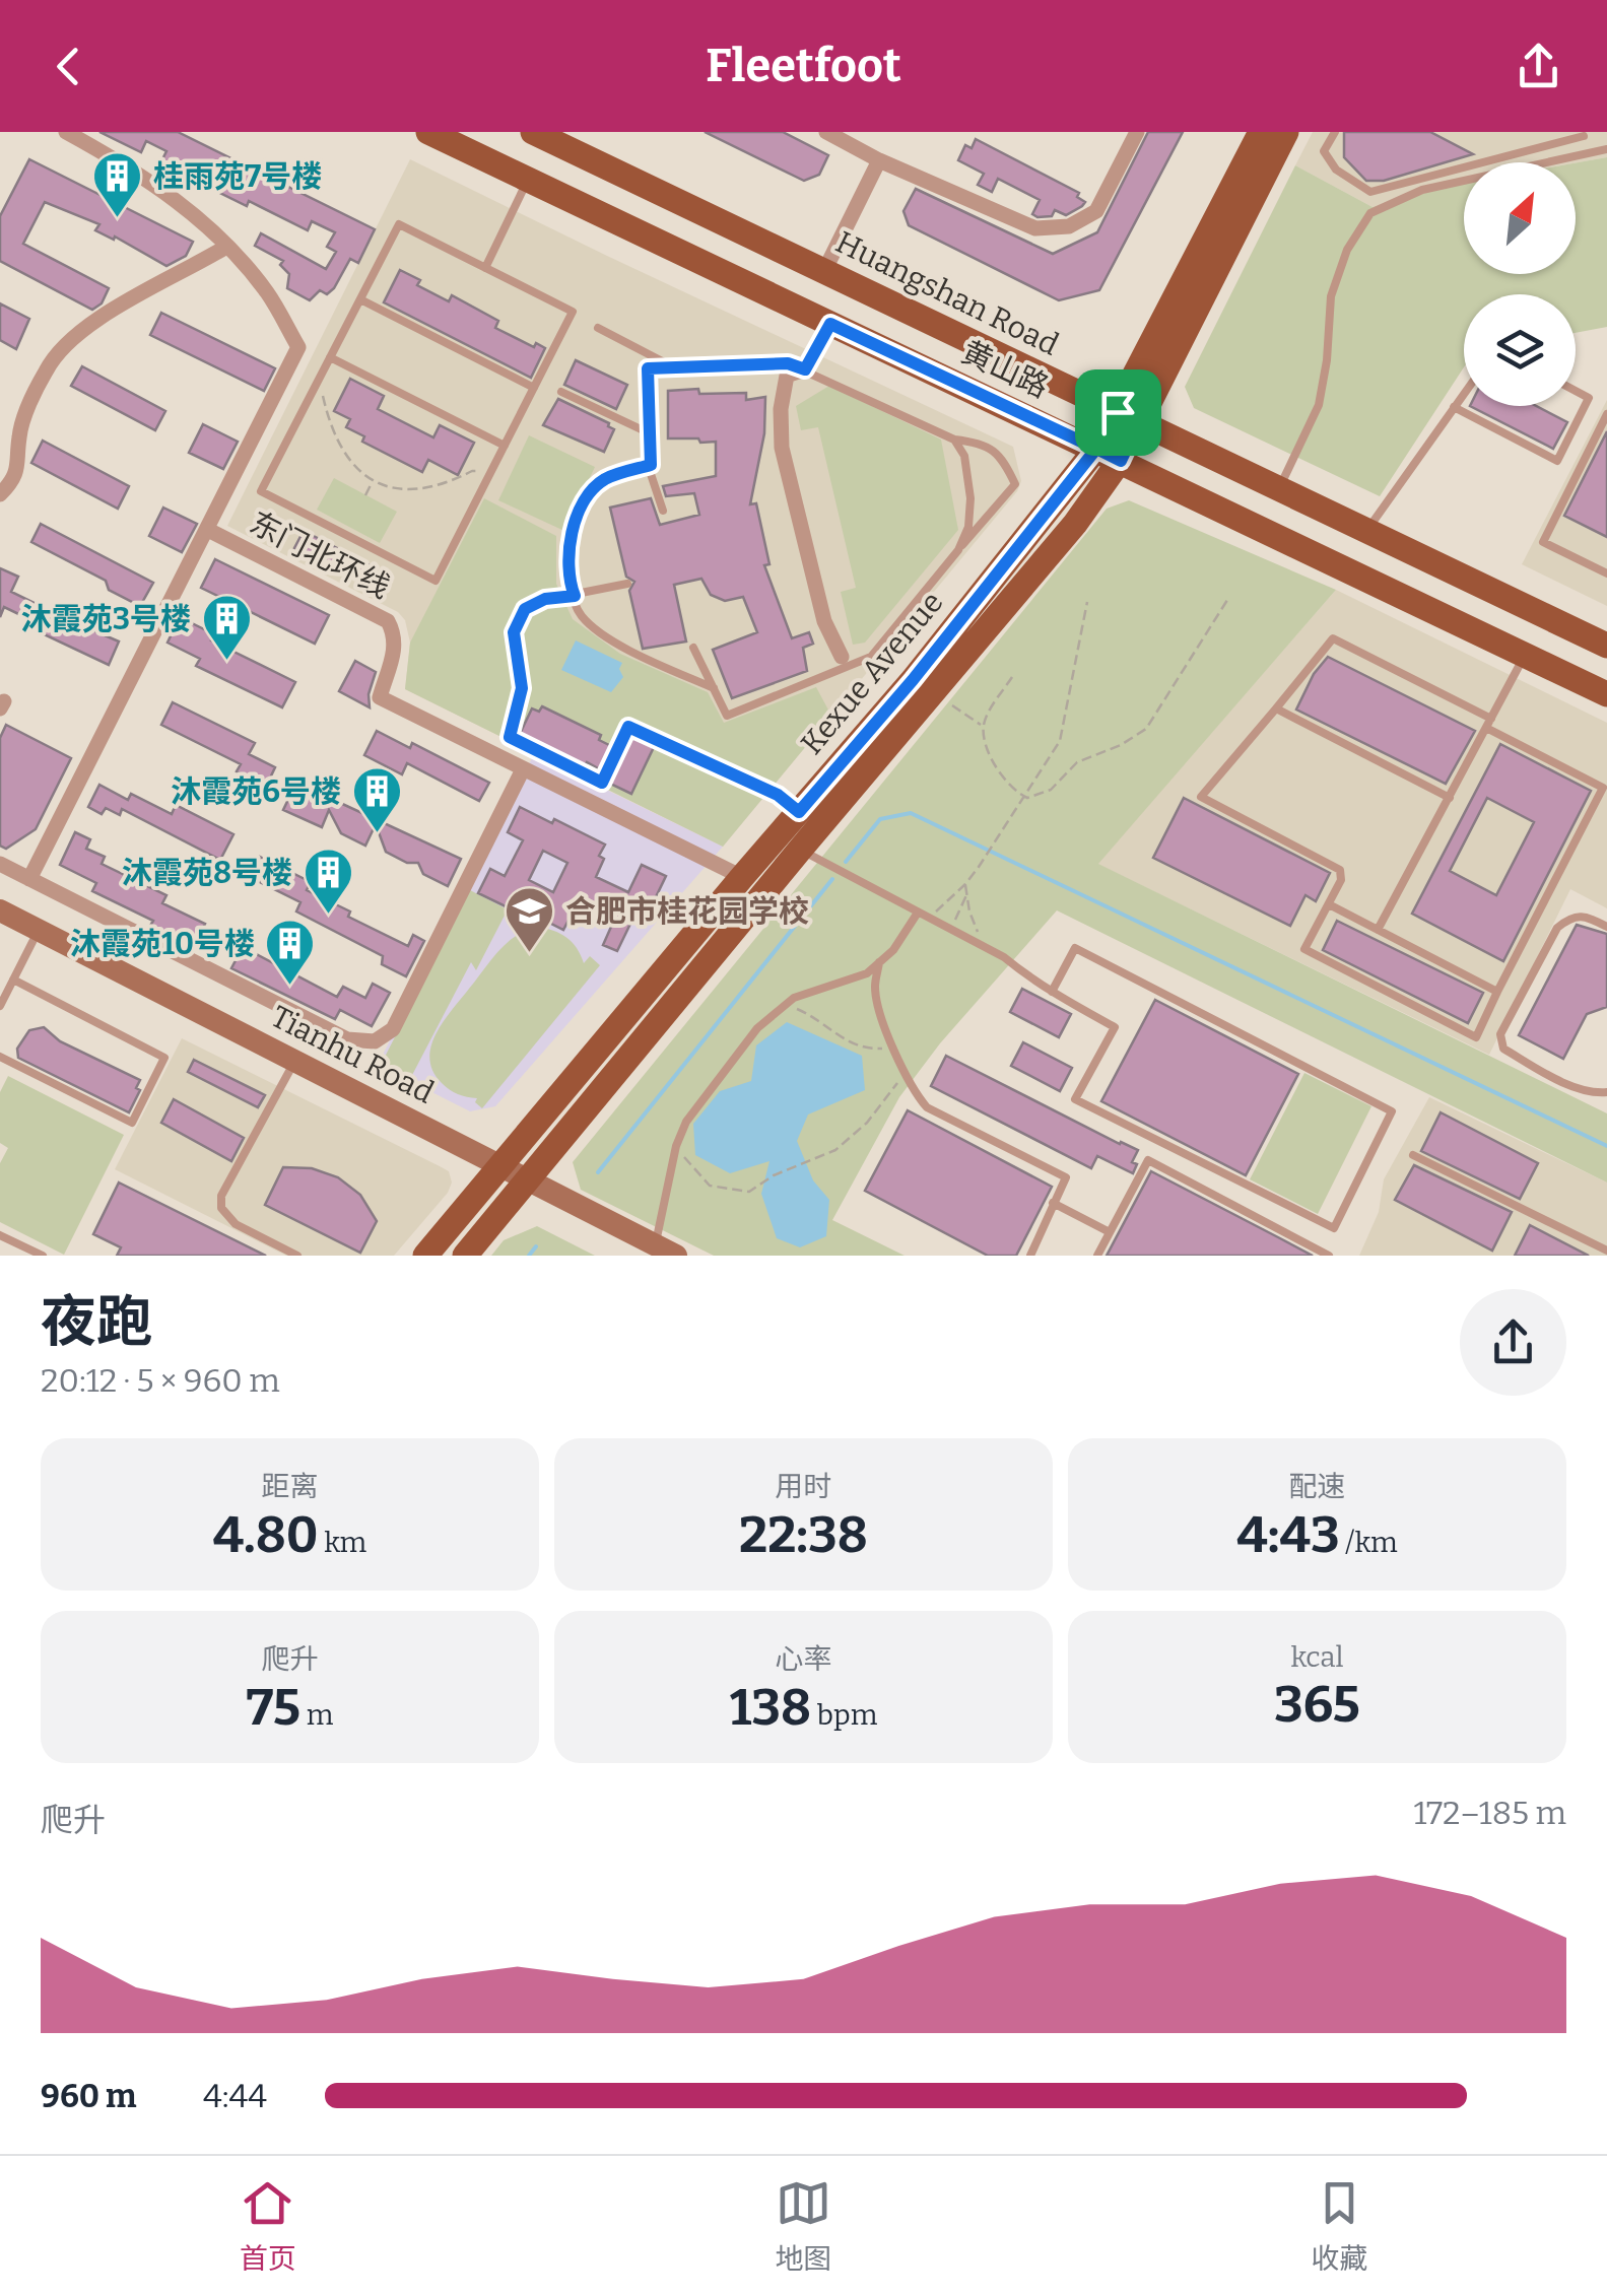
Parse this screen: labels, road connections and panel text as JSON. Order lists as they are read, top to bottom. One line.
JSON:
{"streets":{"main road":["Huangshan Road","黄山路","Kexue Avenue"],"street":["东门北环线","Tianhu Road"]},"crossings":[["Huangshan Road","Kexue Avenue"],["黄山路","Kexue Avenue"],["Kexue Avenue","Tianhu Road"]],"places":{"building":["桂雨苑7号楼","沐霞苑3号楼","沐霞苑6号楼","沐霞苑8号楼","沐霞苑10号楼"],"school or university":["合肥市桂花园学校"]},"north":"top right","page":{"header":"Fleetfoot","heading":["夜跑","20:12 · 5 × 960 m"],"stats":[["距离","4.80 km"],["用时","22:38"],["配速","4:43 /km"],["爬升","75 m"],["心率","138 bpm"],["kcal","365"]],"chart":["爬升","172–185 m"],"list":[{"name":"960 m","note":"4:44"}],"tabs":["首页","地图","收藏"]}}
